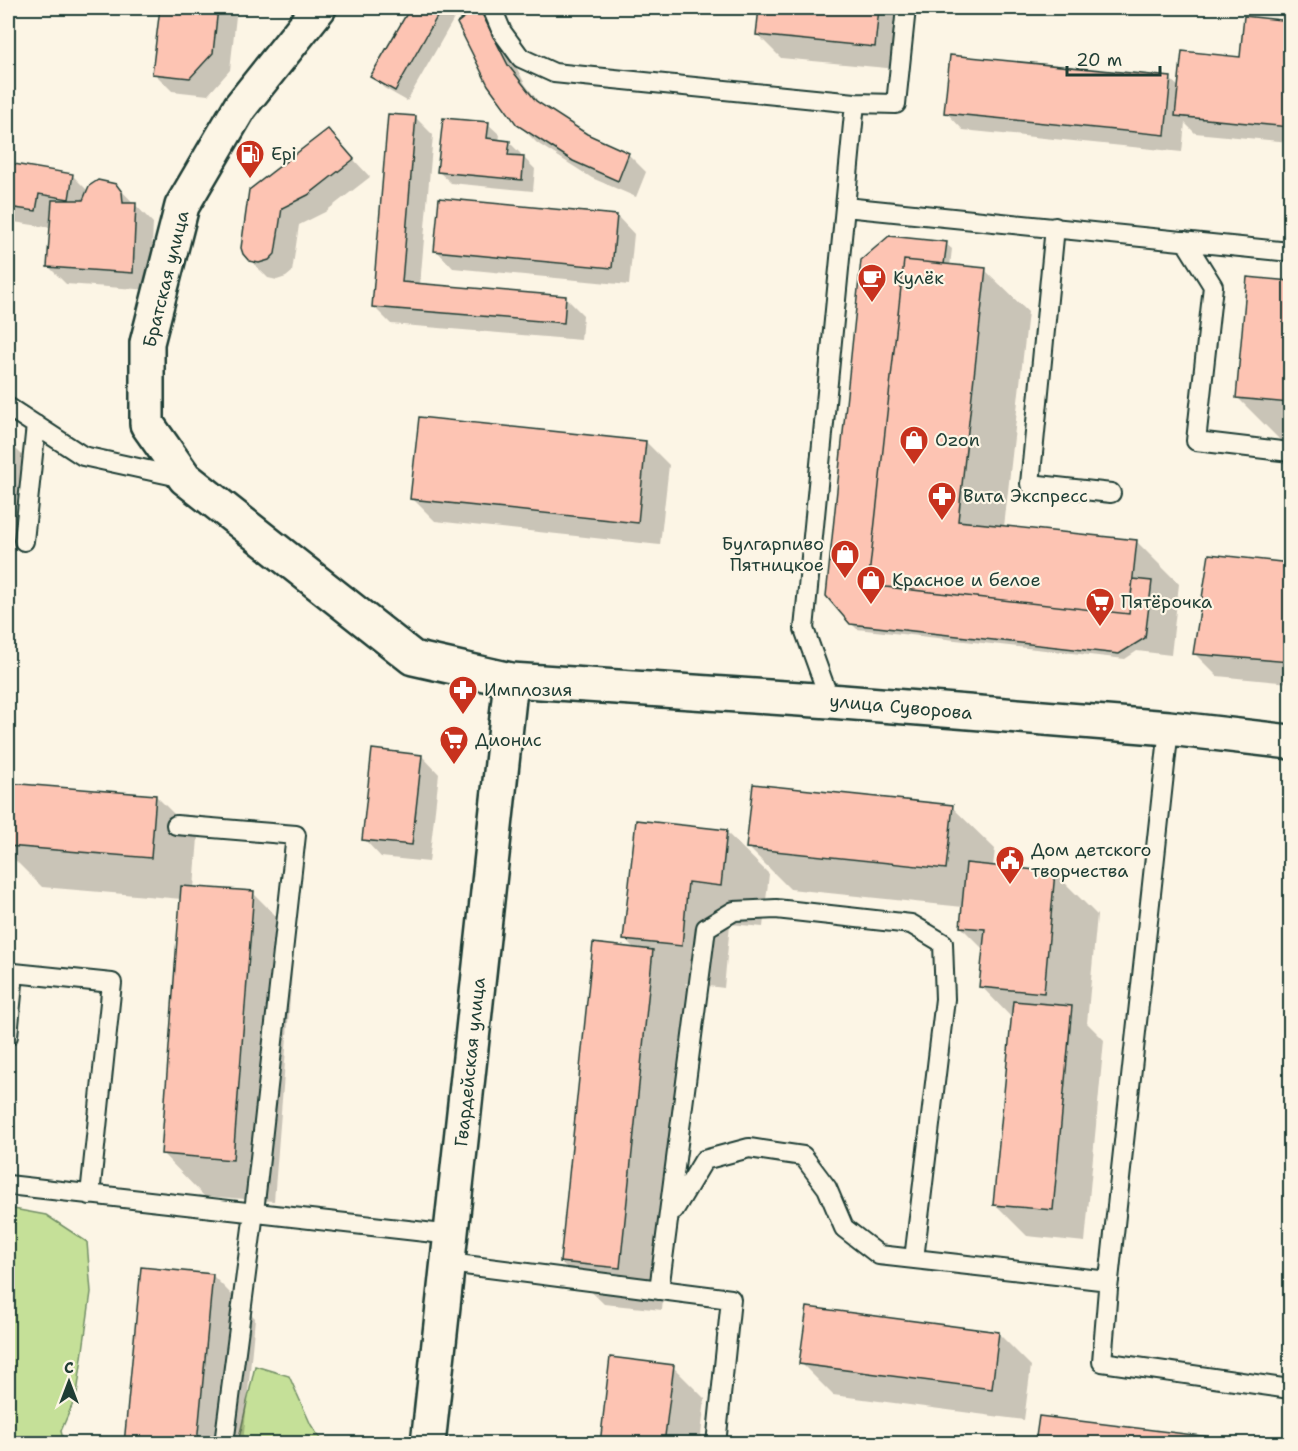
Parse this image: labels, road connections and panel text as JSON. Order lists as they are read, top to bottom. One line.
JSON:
{"streets":{"street":["Братская улица","улица Суворова","Гвардейская улица"]},"crossings":[["Братская улица","улица Суворова"],["Братская улица","Гвардейская улица"],["улица Суворова","Гвардейская улица"]],"places":{"fuel station":["Epi"],"cafe":["Кулёк"],"shop":["Ozon","Булгарпиво Пятницкое","Красное и белое"],"pharmacy":["Вита Экспресс","Имплозия"],"supermarket":["Пятёрочка","Дионис"],"public building":["Дом детского творчества"]},"scale_bar":"20 m","north":"top"}
